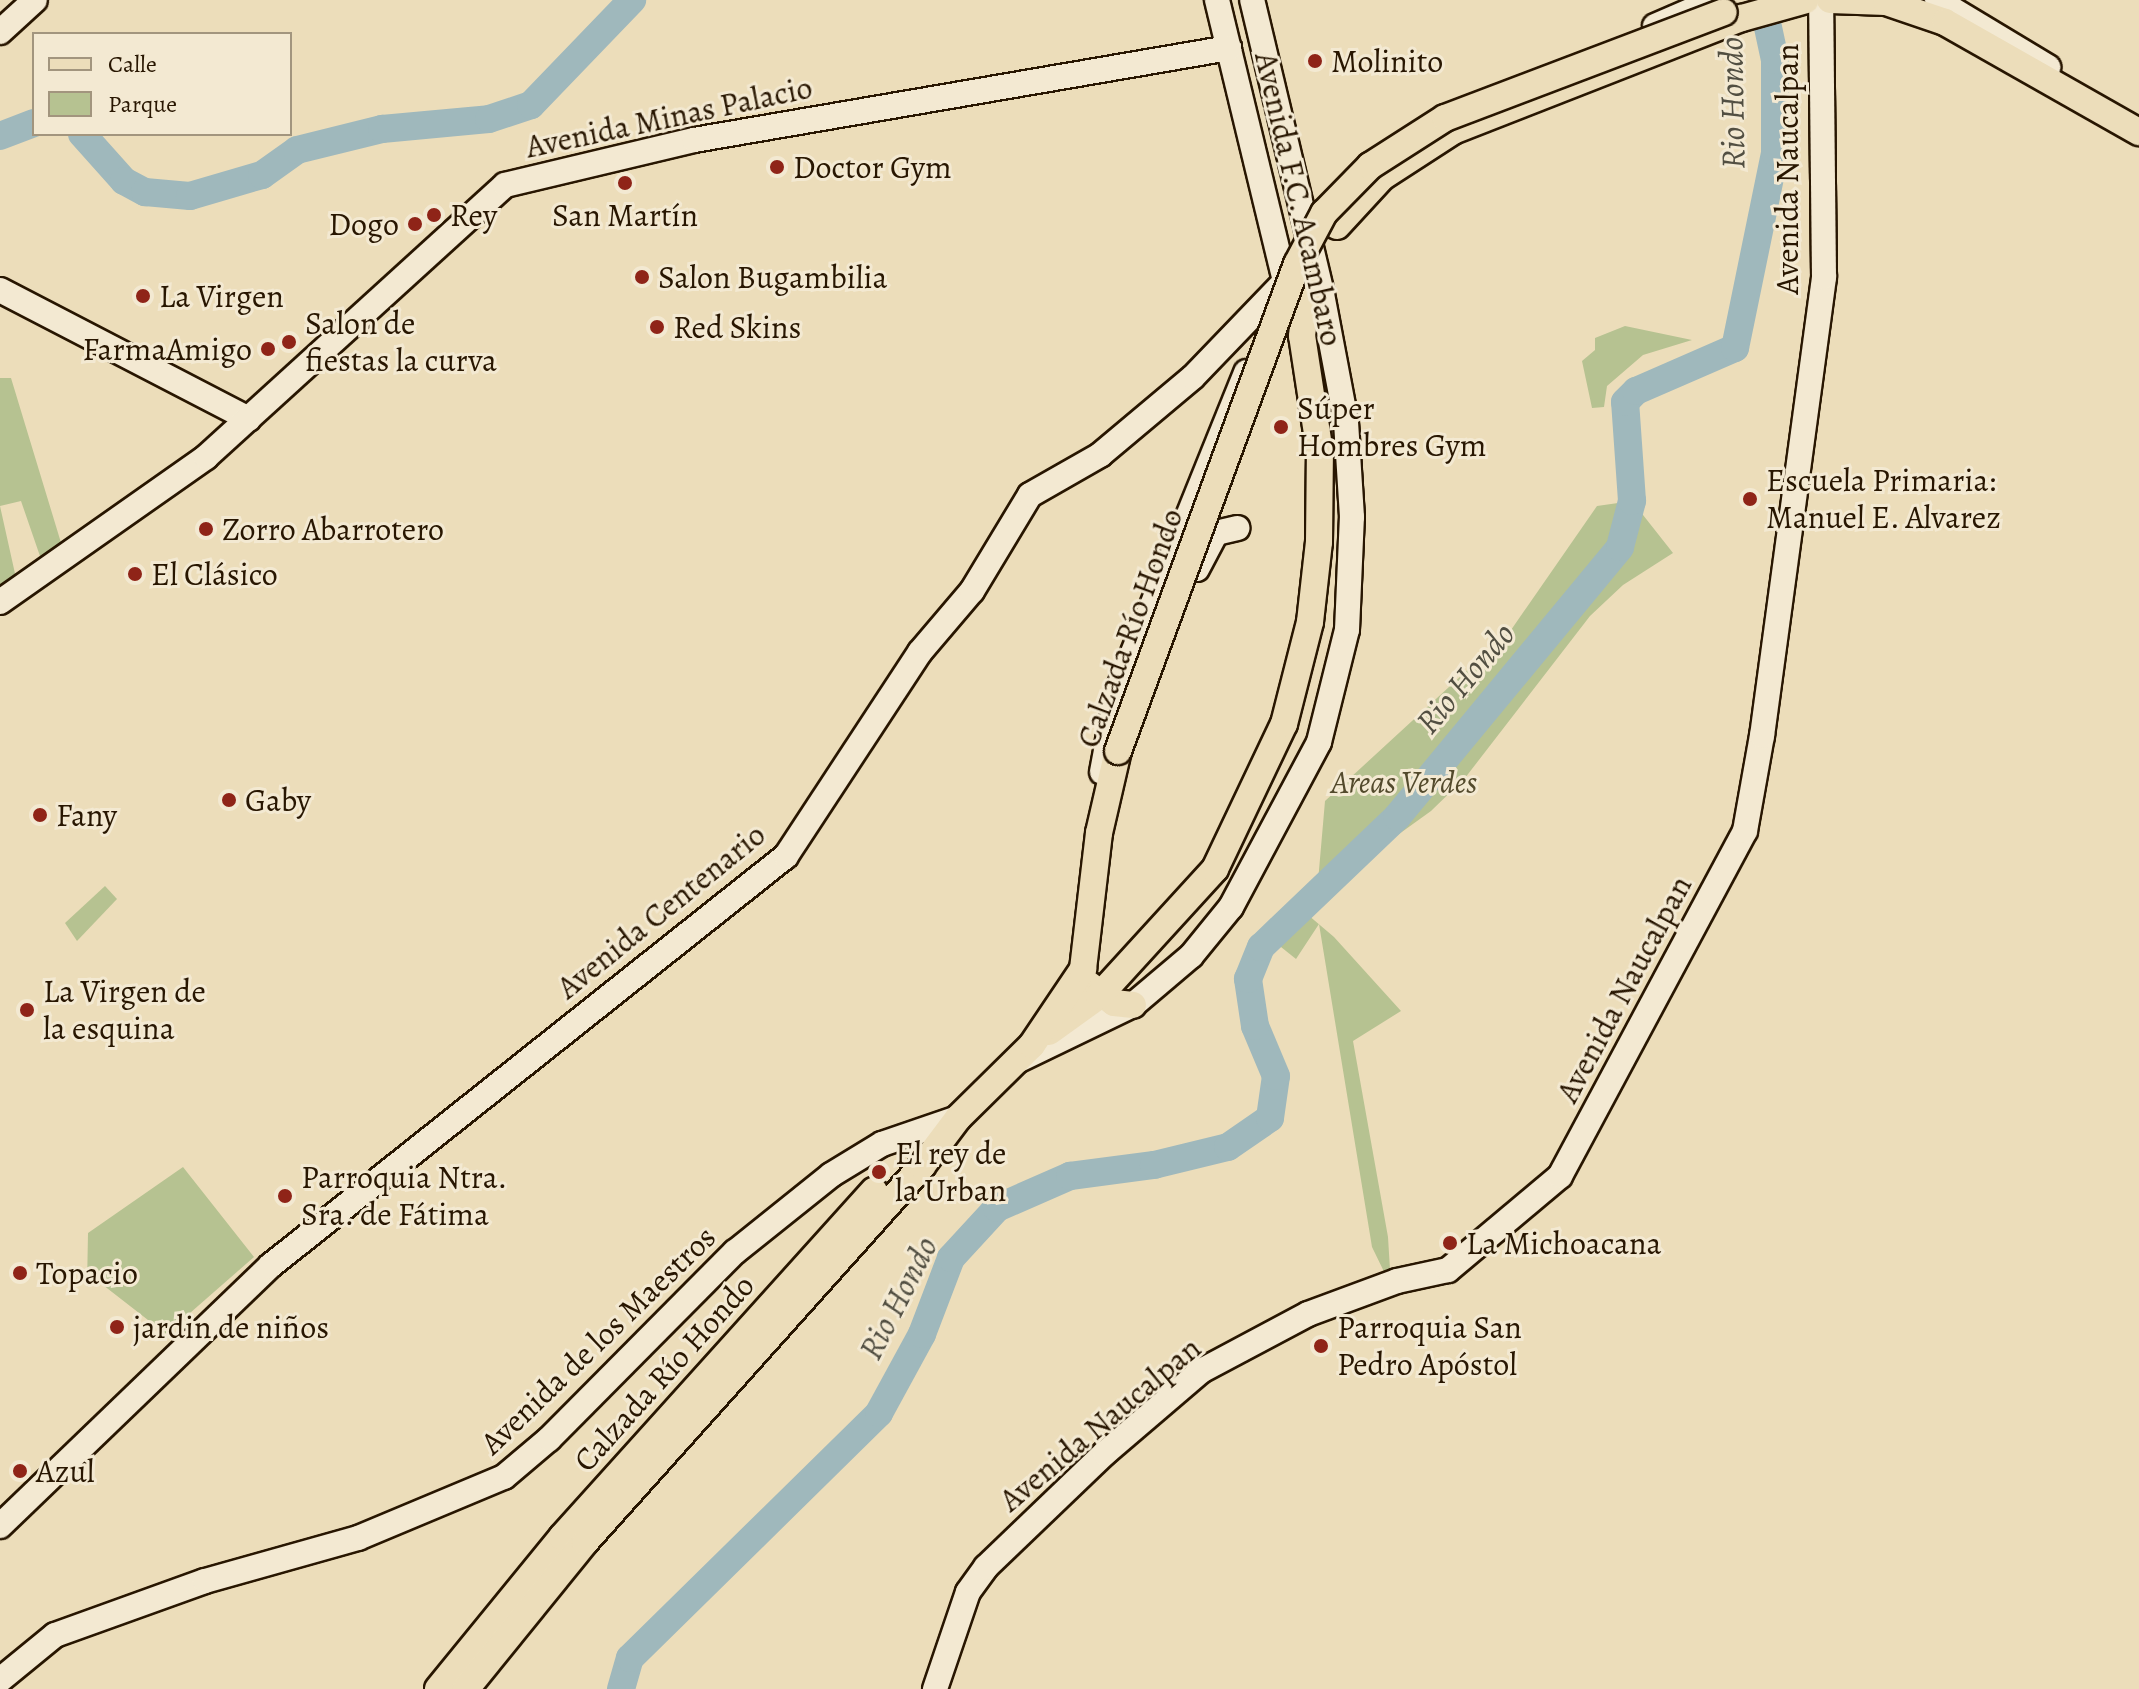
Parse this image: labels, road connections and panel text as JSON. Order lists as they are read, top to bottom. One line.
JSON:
{"streets":{"main road":["Avenida Minas Palacio","Avenida Naucalpan","Avenida F.C. Acambaro","Calzada Río Hondo","Avenida Centenario","Avenida de los Maestros"]},"crossings":[["Avenida Minas Palacio","Avenida F.C. Acambaro"],["Avenida Naucalpan","Avenida F.C. Acambaro"],["Avenida F.C. Acambaro","Calzada Río Hondo"],["Avenida F.C. Acambaro","Avenida Centenario"],["Calzada Río Hondo","Avenida de los Maestros"]],"water":["Rio Hondo"],"parks":["Areas Verdes"],"places":["Molinito","Doctor Gym","San Martín","Rey","Dogo","Salon Bugambilia","La Virgen","Red Skins","Salon de fiestas la curva","FarmaAmigo","Súper Hombres Gym","Escuela Primaria: Manuel E. Alvarez","Zorro Abarrotero","El Clásico","Gaby","Fany","La Virgen de la esquina","El rey de la Urban","Parroquia Ntra. Sra. de Fátima","La Michoacana","Topacio","jardin de niños","Parroquia San Pedro Apóstol","Azul"],"legend":["Calle","Parque"]}
